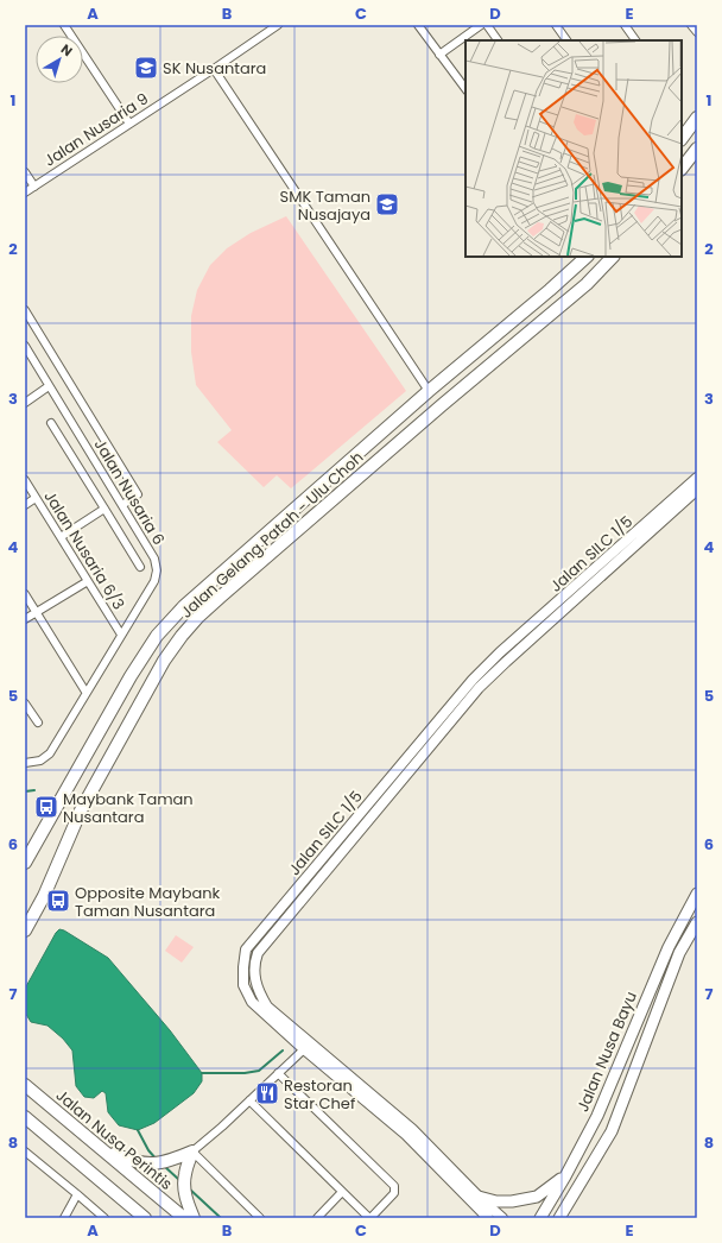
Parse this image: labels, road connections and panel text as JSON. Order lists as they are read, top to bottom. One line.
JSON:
{"streets":{"main road":["Jalan Gelang Patah - Ulu Choh","Jalan Nusa Bayu","Jalan Nusa Perintis"],"street":["Jalan Nusaria 9","Jalan Nusaria 6","Jalan Nusaria 6/3","Jalan SILC 1/5"]},"crossings":[["Jalan Nusaria 6","Jalan Nusaria 6/3"]],"places":{"school or university":["SK Nusantara","SMK Taman Nusajaya"],"bus stop":["Maybank Taman Nusantara","Opposite Maybank Taman Nusantara"],"restaurant":["Restoran Star Chef"]},"north":"top right","grid":{"columns":["A","B","C","D","E"],"rows":["1","2","3","4","5","6","7","8"]}}
